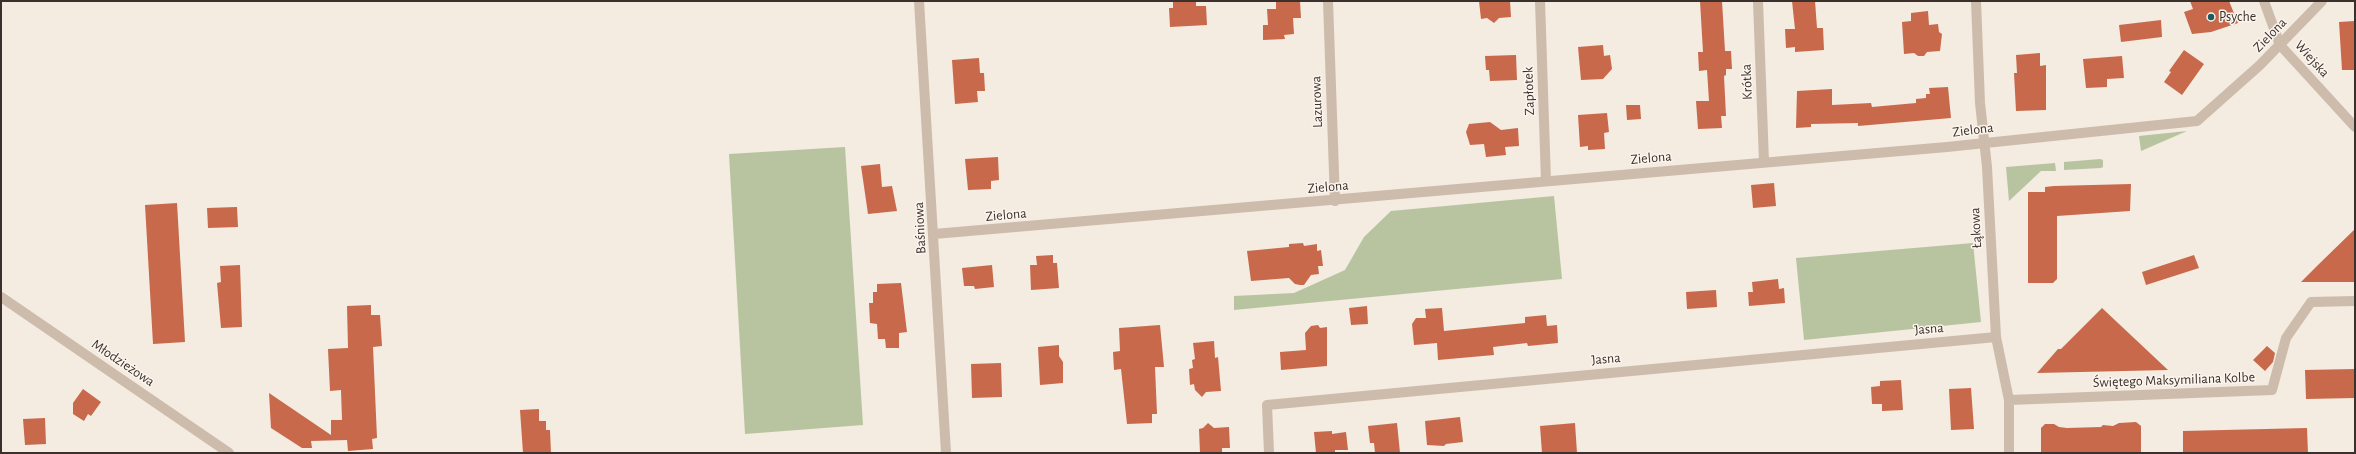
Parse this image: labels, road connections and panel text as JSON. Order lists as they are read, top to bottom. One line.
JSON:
{"streets":{"street":["Zielona","Wiejska","Krótka","Zapłotek","Lazurowa","Baśniowa","Łąkowa","Jasna","Młodzieżowa","Świętego Maksymiliana Kolbe"]},"crossings":[["Zielona","Wiejska"],["Zielona","Krótka"],["Zielona","Zapłotek"],["Zielona","Lazurowa"],["Zielona","Baśniowa"],["Zielona","Łąkowa"],["Łąkowa","Jasna"],["Łąkowa","Świętego Maksymiliana Kolbe"]],"places":["Psyche"]}
